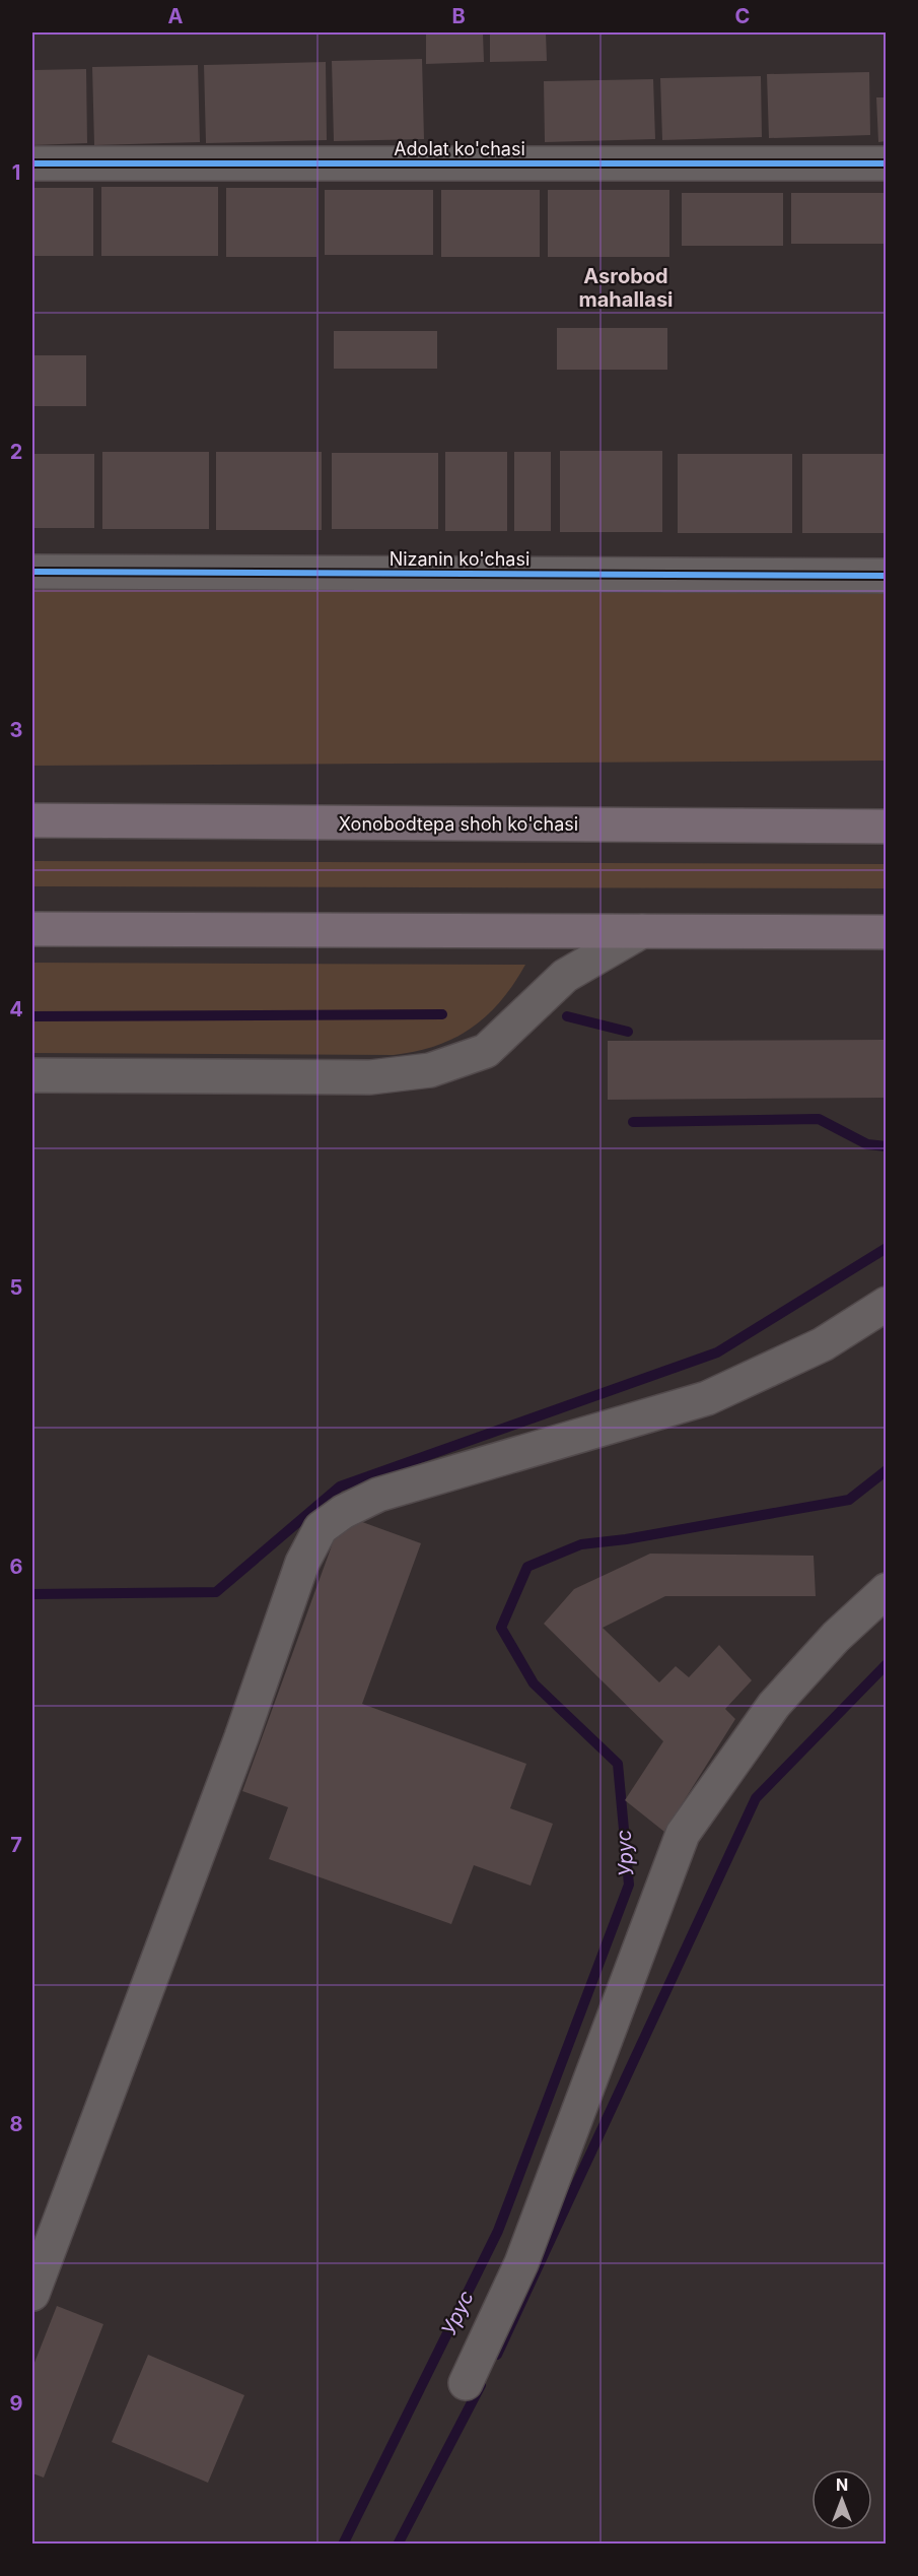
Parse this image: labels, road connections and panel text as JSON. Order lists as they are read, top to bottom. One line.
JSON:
{"streets":{"highway":["Xonobodtepa shoh ko'chasi"],"street":["Adolat ko'chasi","Nizanin ko'chasi"]},"districts":["Asrobod mahallasi"],"water":["Урус"],"north":"top","grid":{"columns":["A","B","C"],"rows":["1","2","3","4","5","6","7","8","9"]}}
